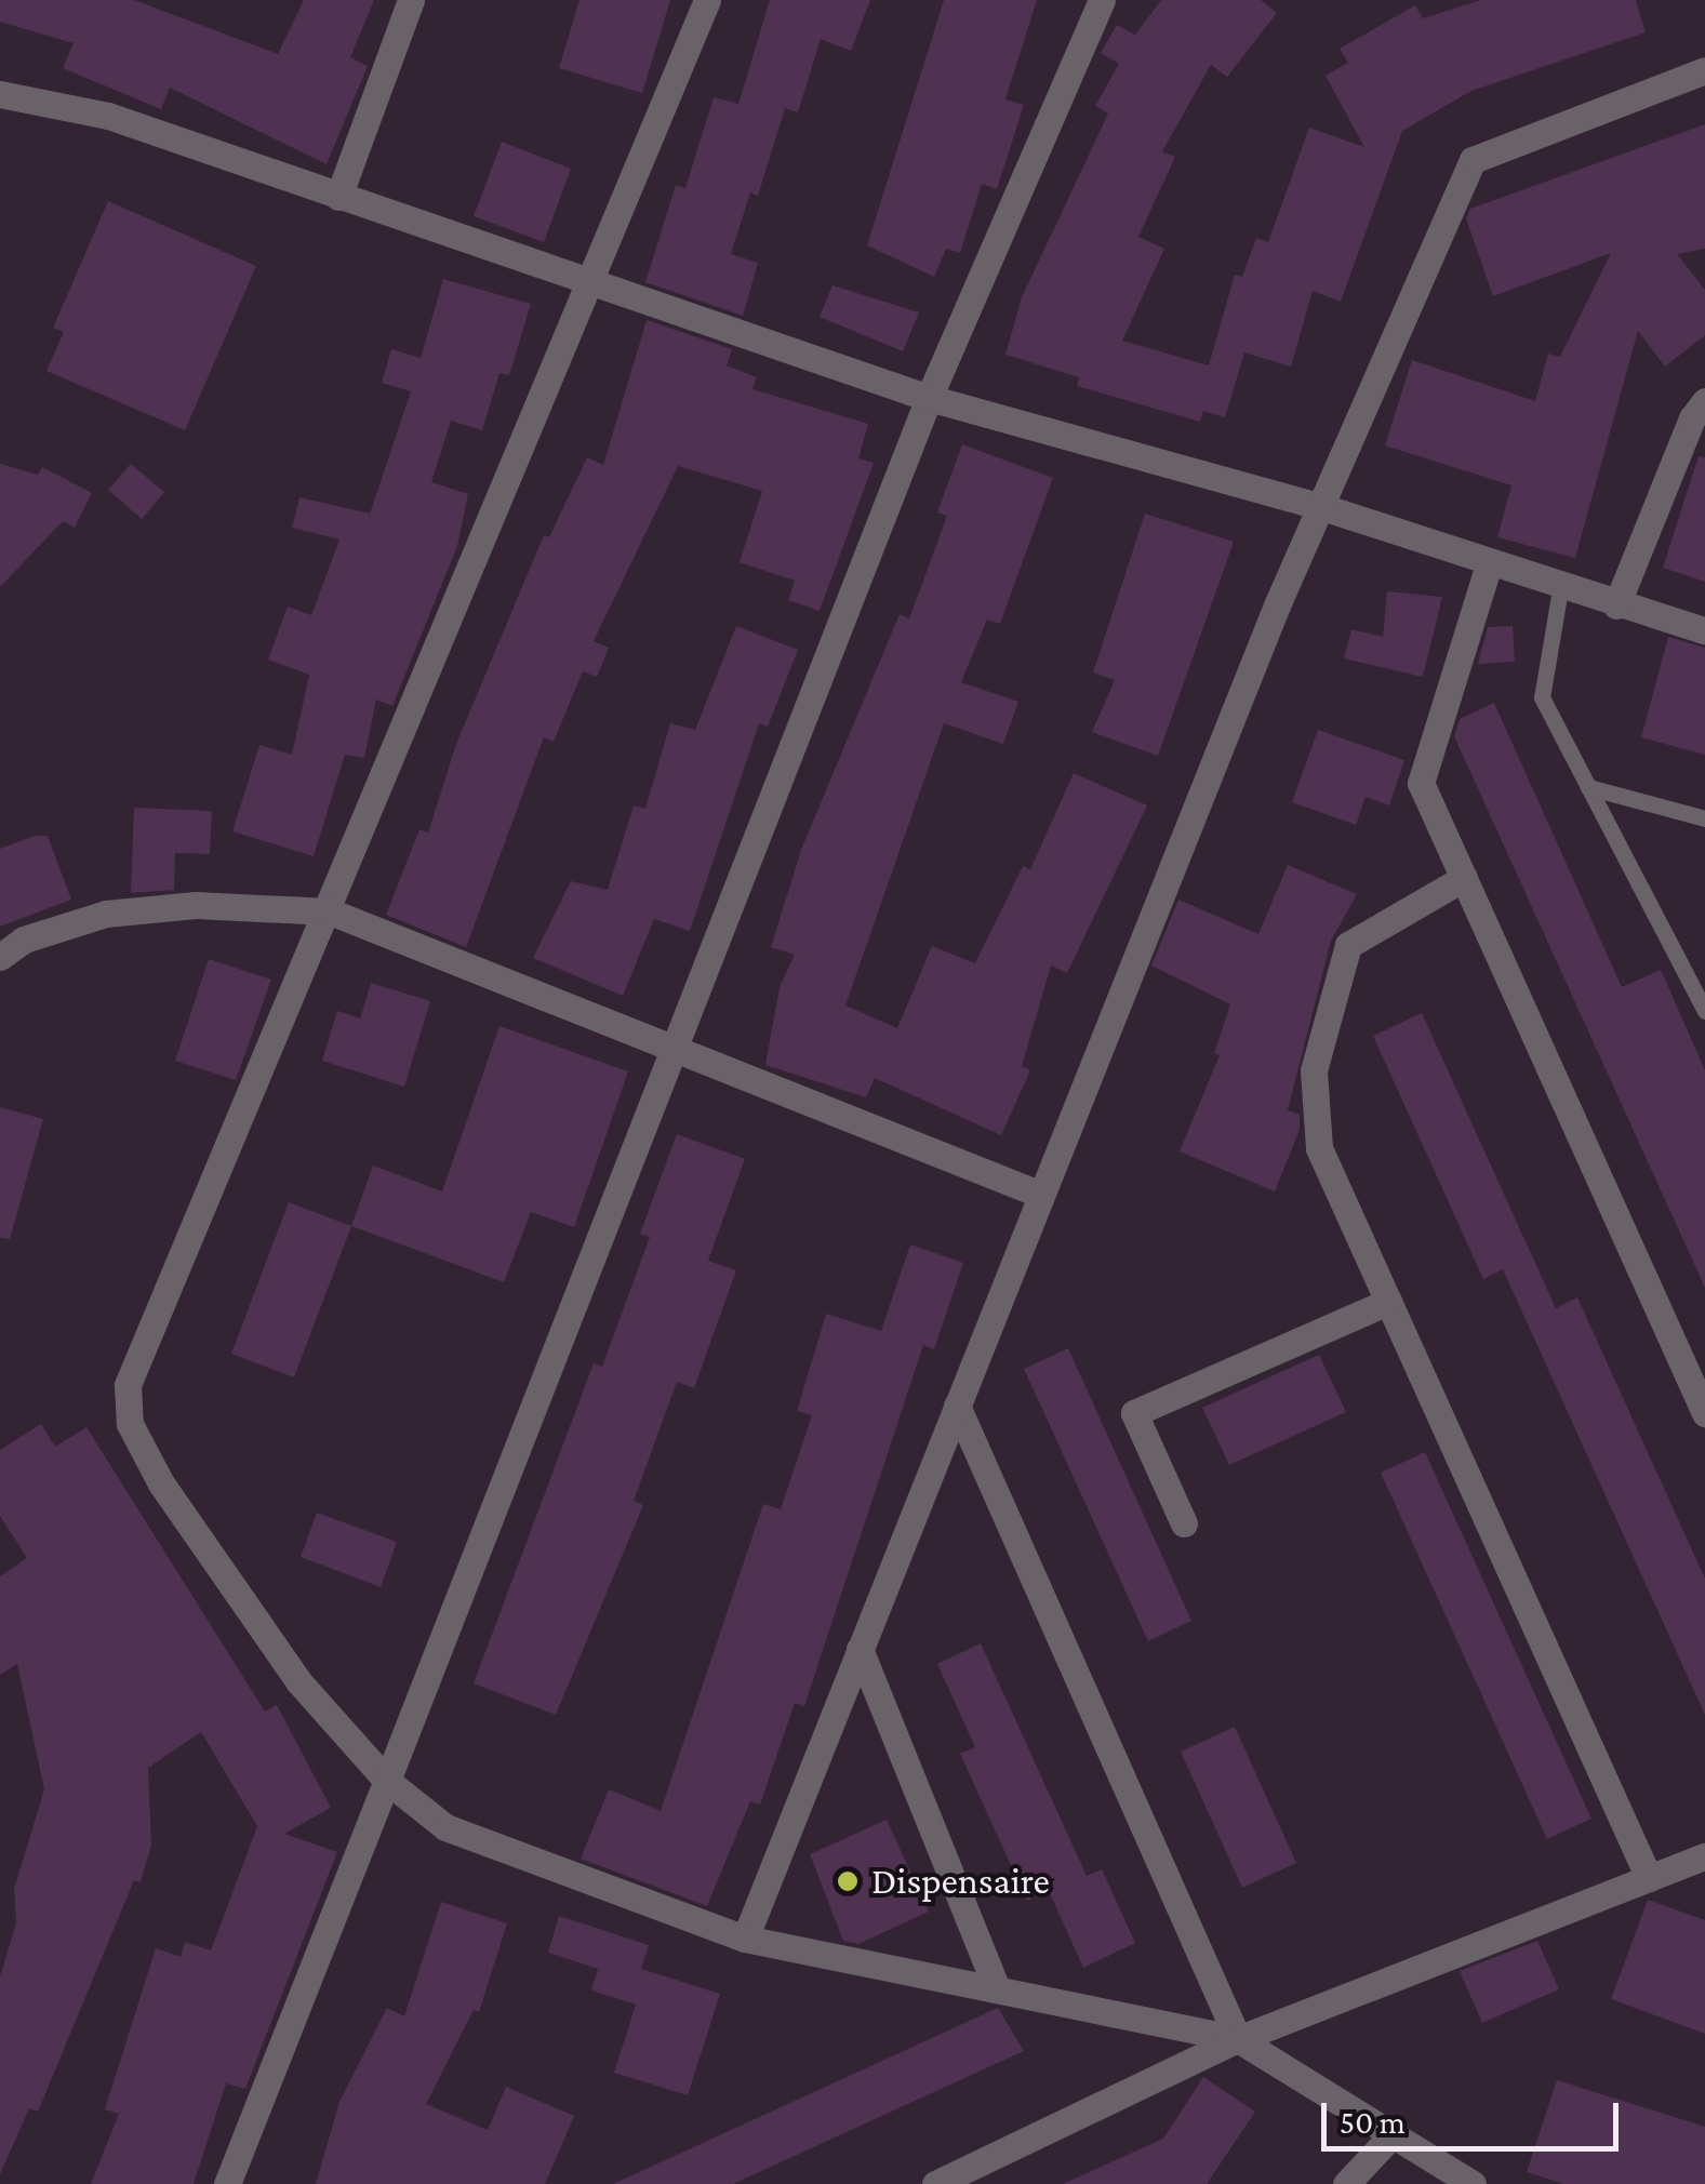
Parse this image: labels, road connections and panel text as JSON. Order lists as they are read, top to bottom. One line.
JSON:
{"places":["Dispensaire"],"scale_bar":"50 m"}
